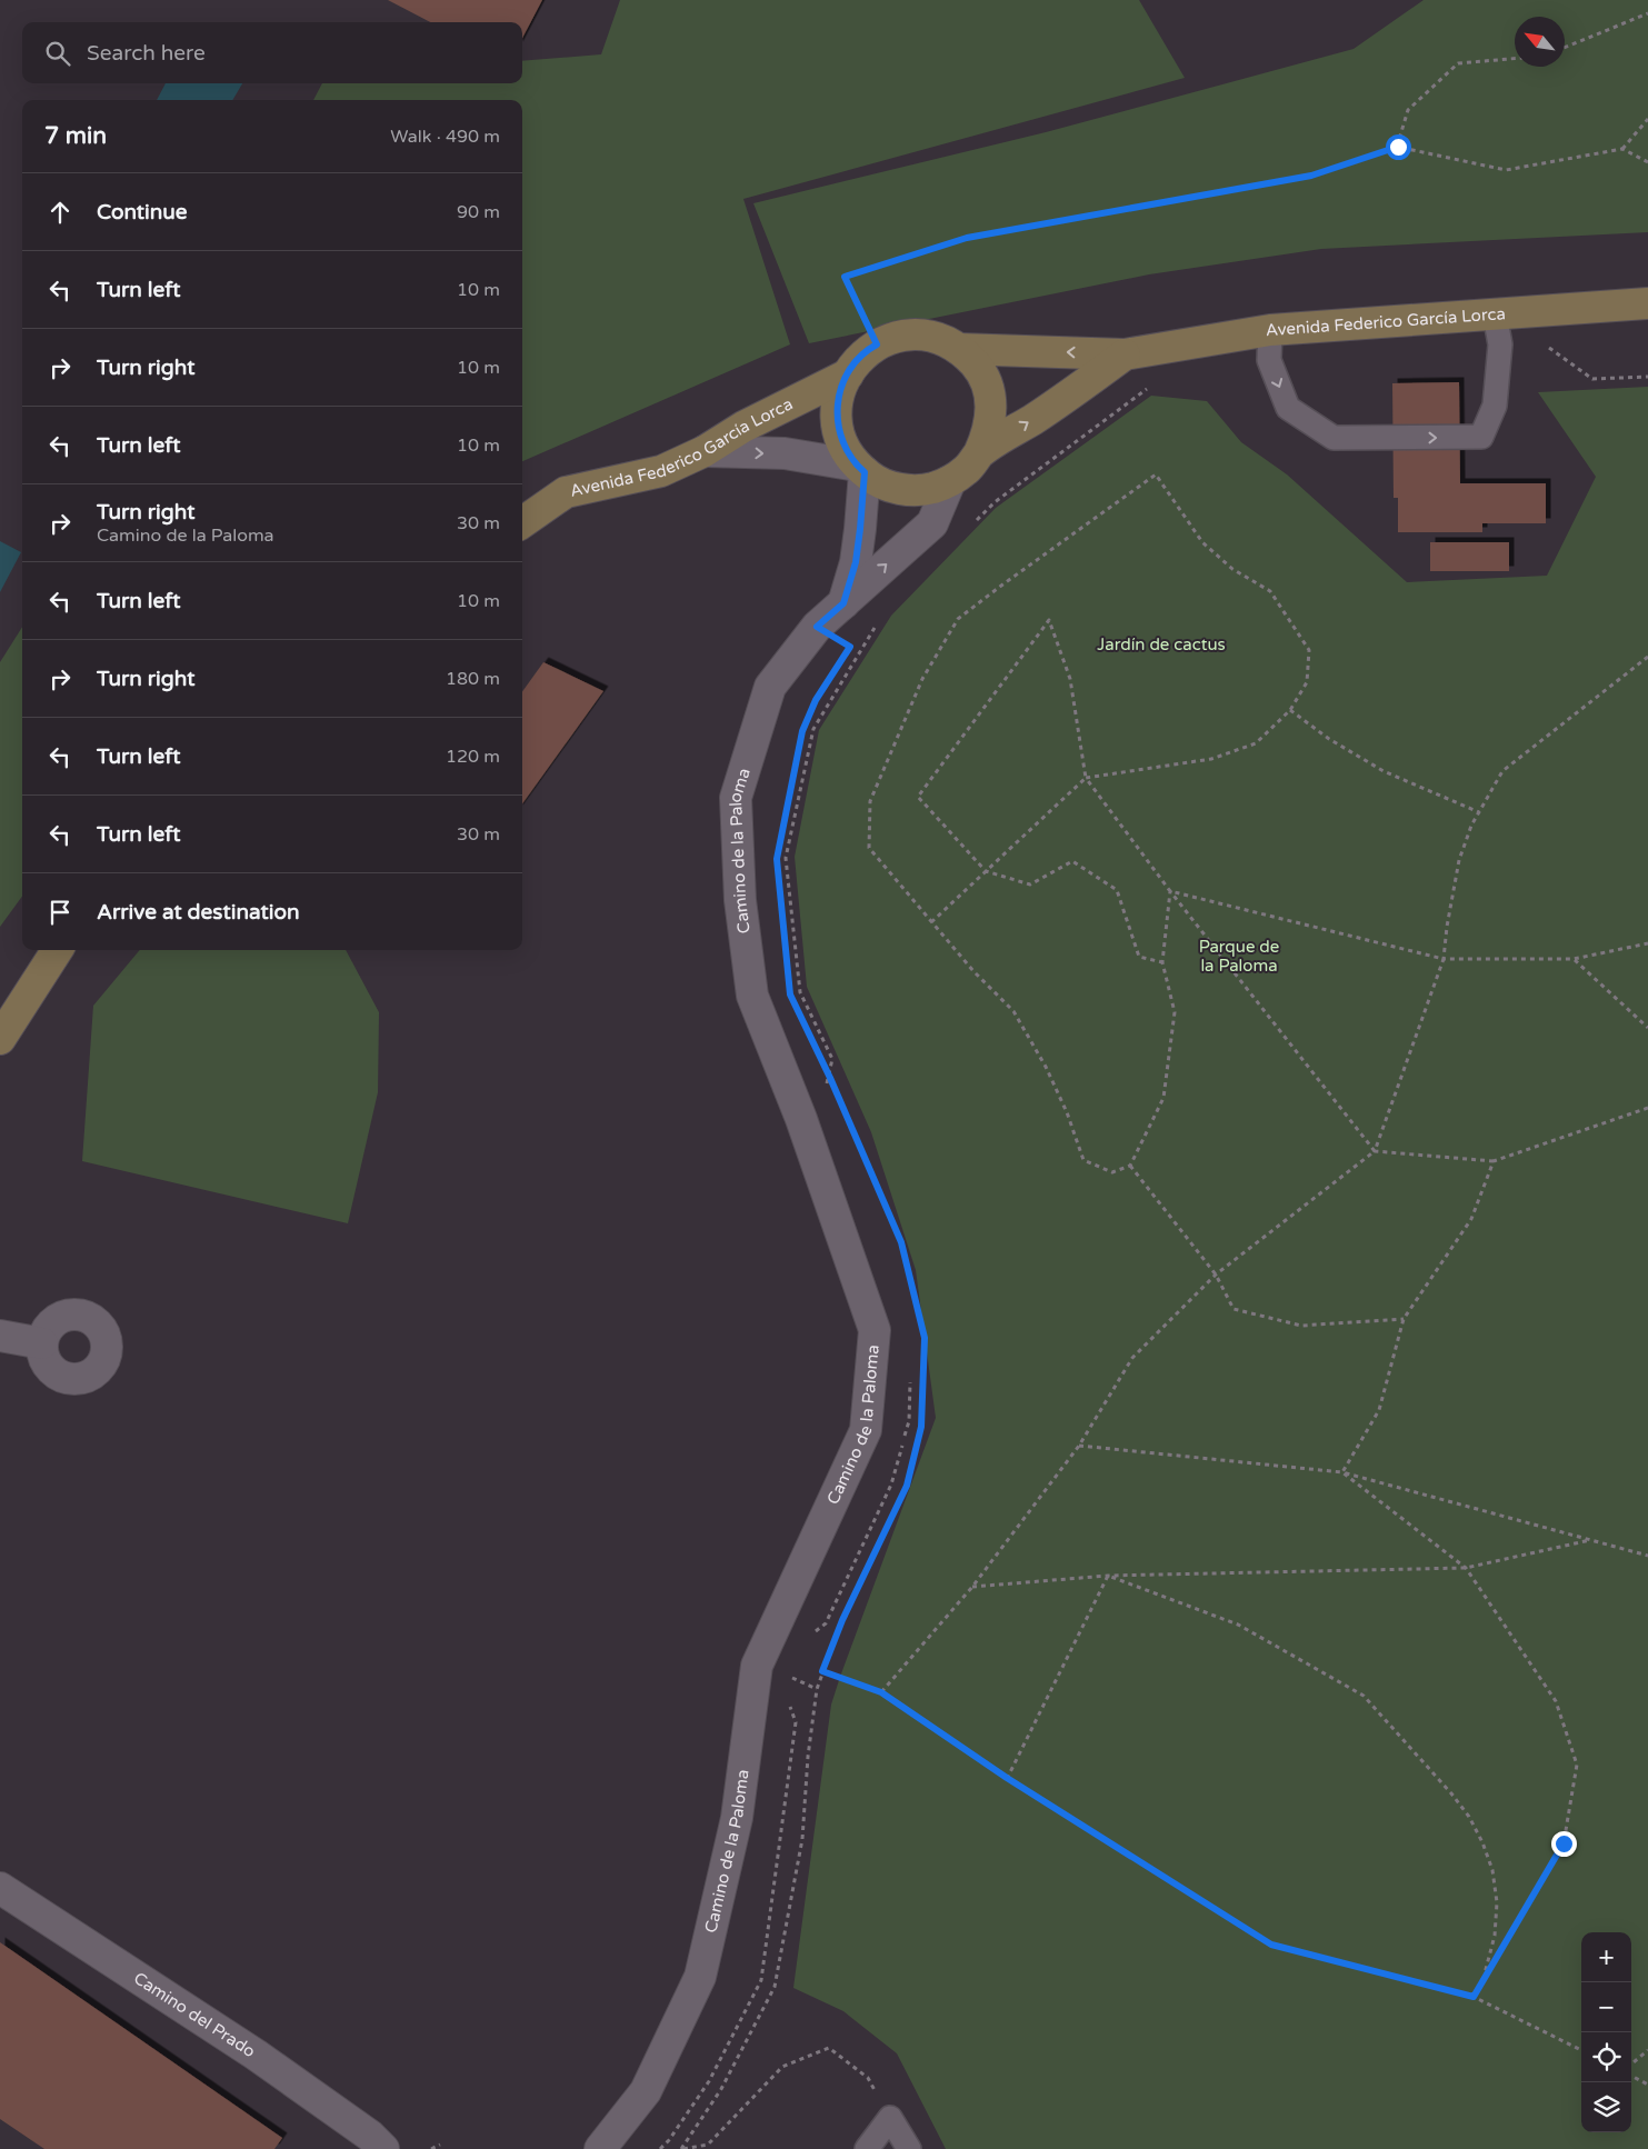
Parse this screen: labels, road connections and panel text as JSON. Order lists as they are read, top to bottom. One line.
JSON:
{"streets":{"street":["Avenida Federico García Lorca","Camino de la Paloma","Camino del Prado"]},"crossings":[["Avenida Federico García Lorca","Camino de la Paloma"]],"parks":["Jardín de cactus","Parque de la Paloma"],"north":"top left","page":{"search":"Search here","heading":["7 min","Walk · 490 m"],"list":[["Continue","90 m"],["Turn left","10 m"],["Turn right","10 m"],["Turn left","10 m"],["Turn right","Camino de la Paloma","30 m"],["Turn left","10 m"],["Turn right","180 m"],["Turn left","120 m"],["Turn left","30 m"],"Arrive at destination"],"map_buttons":["+","−"]}}
